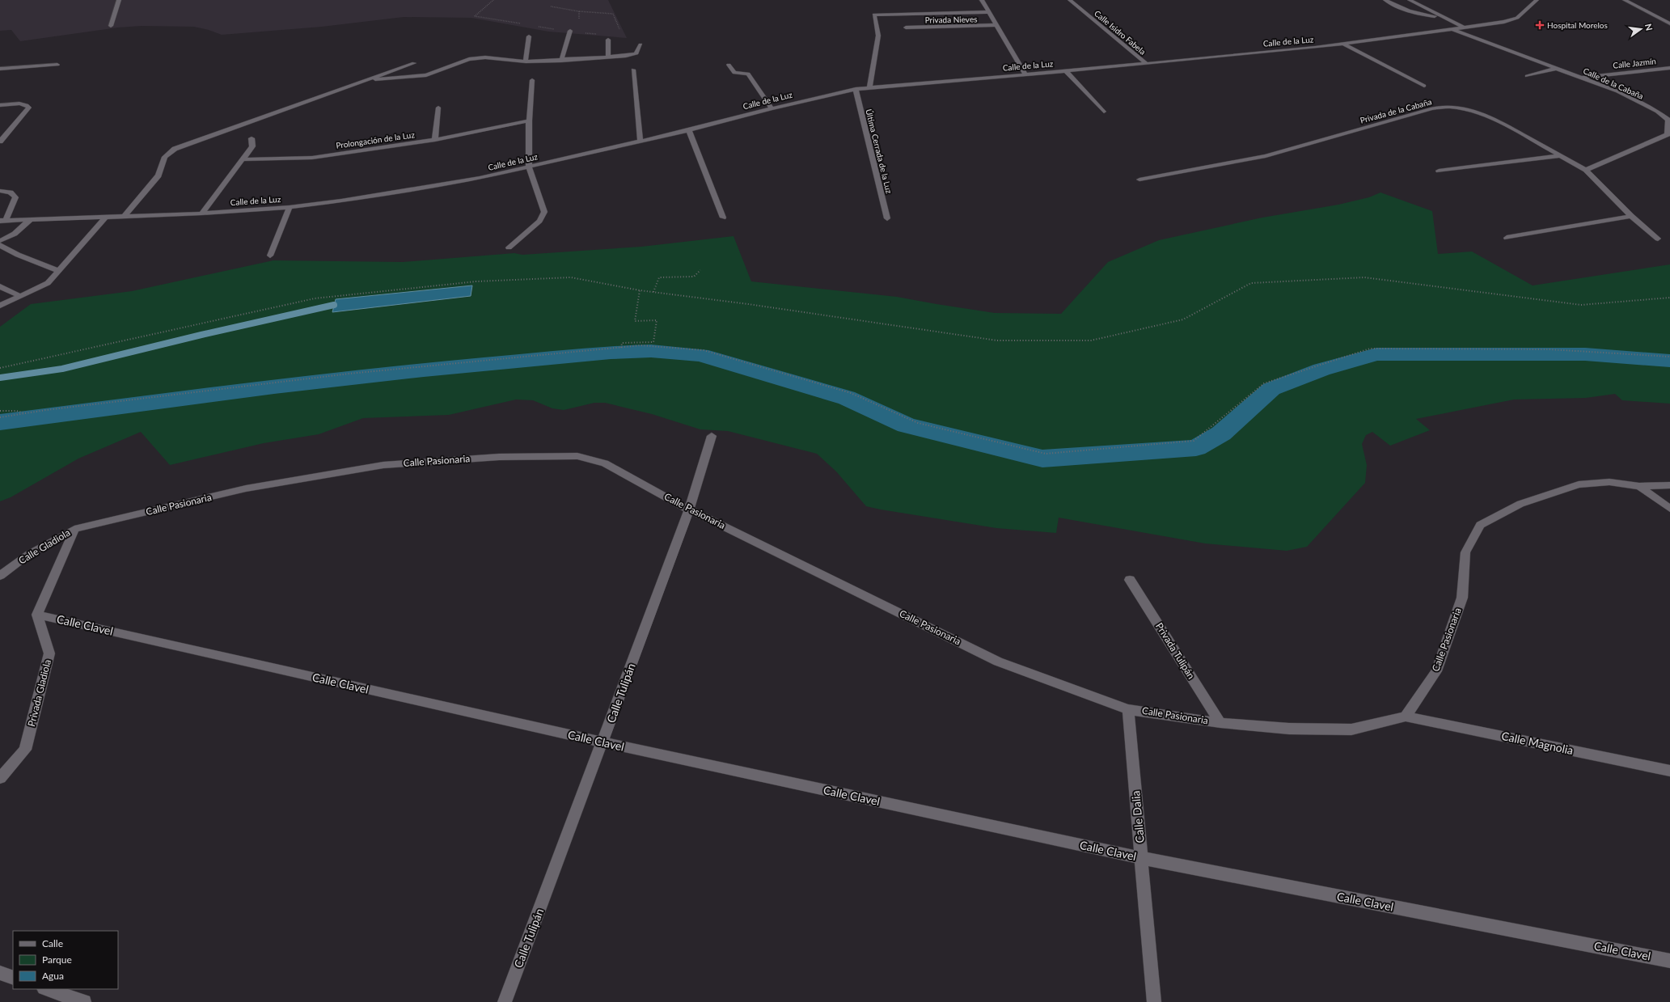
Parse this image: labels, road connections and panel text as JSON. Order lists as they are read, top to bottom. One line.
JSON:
{"streets":{"street":["Privada Nieves","Calle Isidro Fabela","Calle de la Luz","Calle Jazmín","Calle de la Cabaña","Privada de la Cabaña","Prolongación de la Luz","Última Cerrada de la Luz","Calle Pasionaria","Calle Gladiola","Calle Clavel","Privada Tulipán","Privada Gladiola","Calle Tulipán","Calle Magnolia","Calle Dalia"]},"crossings":[["Calle Isidro Fabela","Calle de la Luz"],["Calle de la Luz","Calle de la Cabaña"],["Calle de la Luz","Última Cerrada de la Luz"],["Calle Jazmín","Calle de la Cabaña"],["Calle de la Cabaña","Privada de la Cabaña"],["Calle Pasionaria","Calle Gladiola"],["Calle Pasionaria","Privada Tulipán"],["Calle Pasionaria","Calle Tulipán"],["Calle Pasionaria","Calle Magnolia"],["Calle Pasionaria","Calle Dalia"],["Calle Clavel","Privada Gladiola"],["Calle Clavel","Calle Tulipán"],["Calle Clavel","Calle Dalia"]],"places":{"health":["Hospital Morelos"]},"legend":["Calle","Parque","Agua"],"north":"right"}
